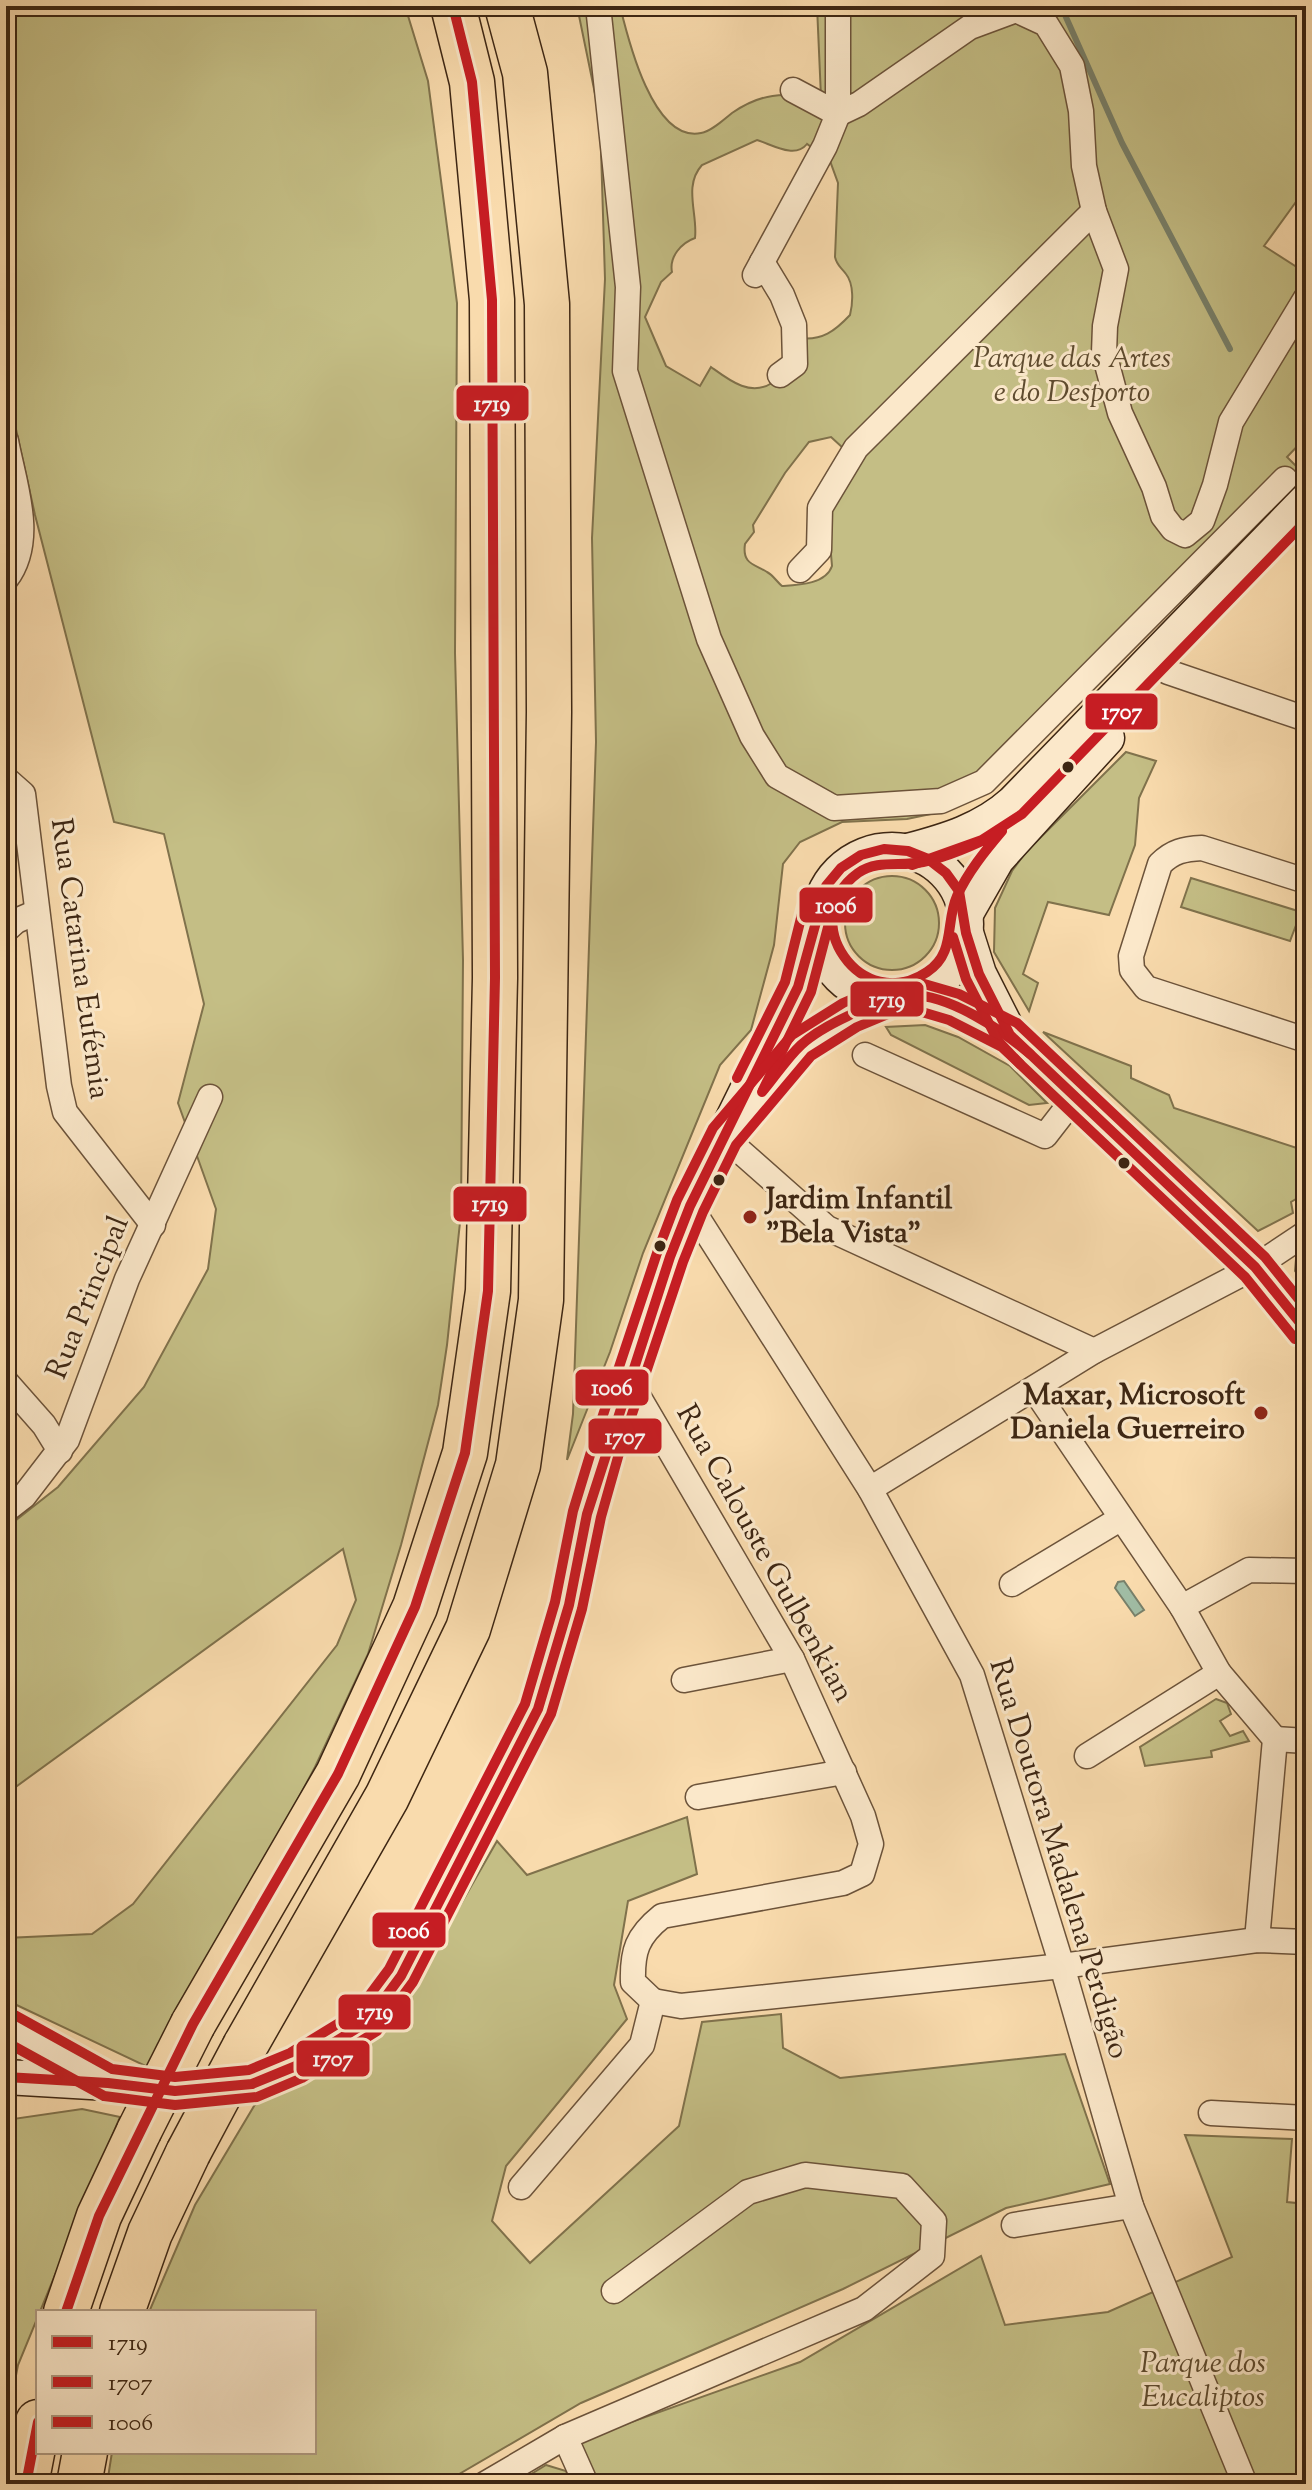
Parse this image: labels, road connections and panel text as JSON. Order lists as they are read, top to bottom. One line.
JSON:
{"streets":{"street":["Rua Catarina Eufémia","Rua Principal","Rua Calouste Gulbenkian","Rua Doutora Madalena Perdigão"]},"crossings":[["Rua Catarina Eufémia","Rua Principal"]],"parks":["Parque das Artes e do Desporto","Parque dos Eucaliptos"],"places":["Jardim Infantil \"Bela Vista\"","Maxar, Microsoft Daniela Guerreiro"],"lines":["transit line 1719","transit line 1707","transit line 1006"],"legend":["1719","1707","1006"]}
